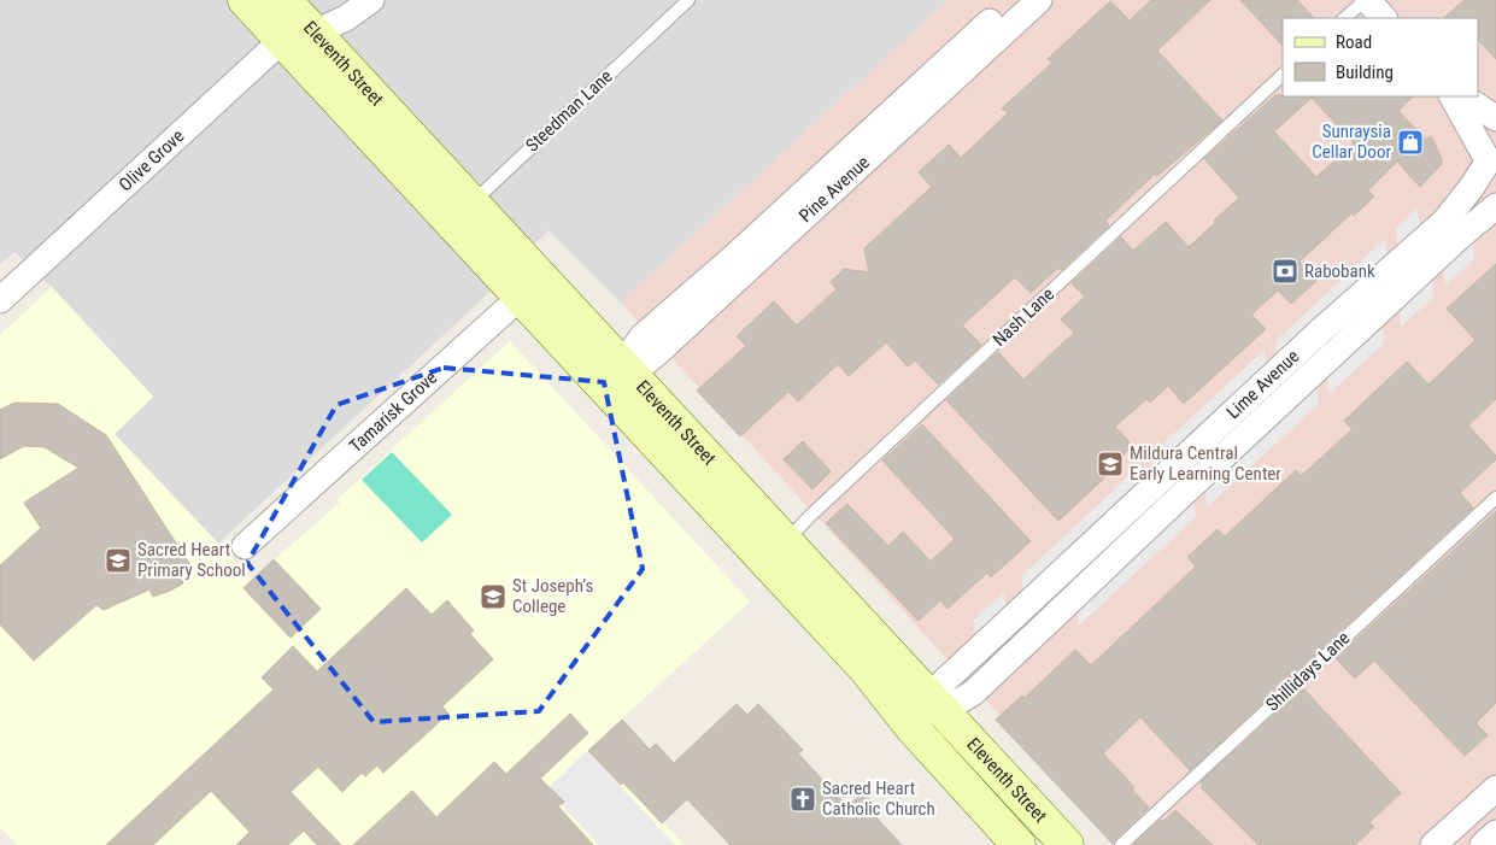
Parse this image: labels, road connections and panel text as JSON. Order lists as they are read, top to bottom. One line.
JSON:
{"streets":{"main road":["Eleventh Street"],"street":["Olive Grove","Pine Avenue","Lime Avenue","Tamarisk Grove"],"lane":["Steedman Lane","Nash Lane","Shillidays Lane"]},"crossings":[["Eleventh Street","Steedman Lane"],["Eleventh Street","Olive Grove"],["Eleventh Street","Pine Avenue"],["Eleventh Street","Nash Lane"],["Eleventh Street","Lime Avenue"],["Eleventh Street","Tamarisk Grove"]],"places":{"shop":["Sunraysia Cellar Door"],"bank":["Rabobank"],"school or university":["Mildura Central Early Learning Center","Sacred Heart Primary School","St Joseph’s College"],"church":["Sacred Heart Catholic Church"]},"legend":["Road","Building"]}
